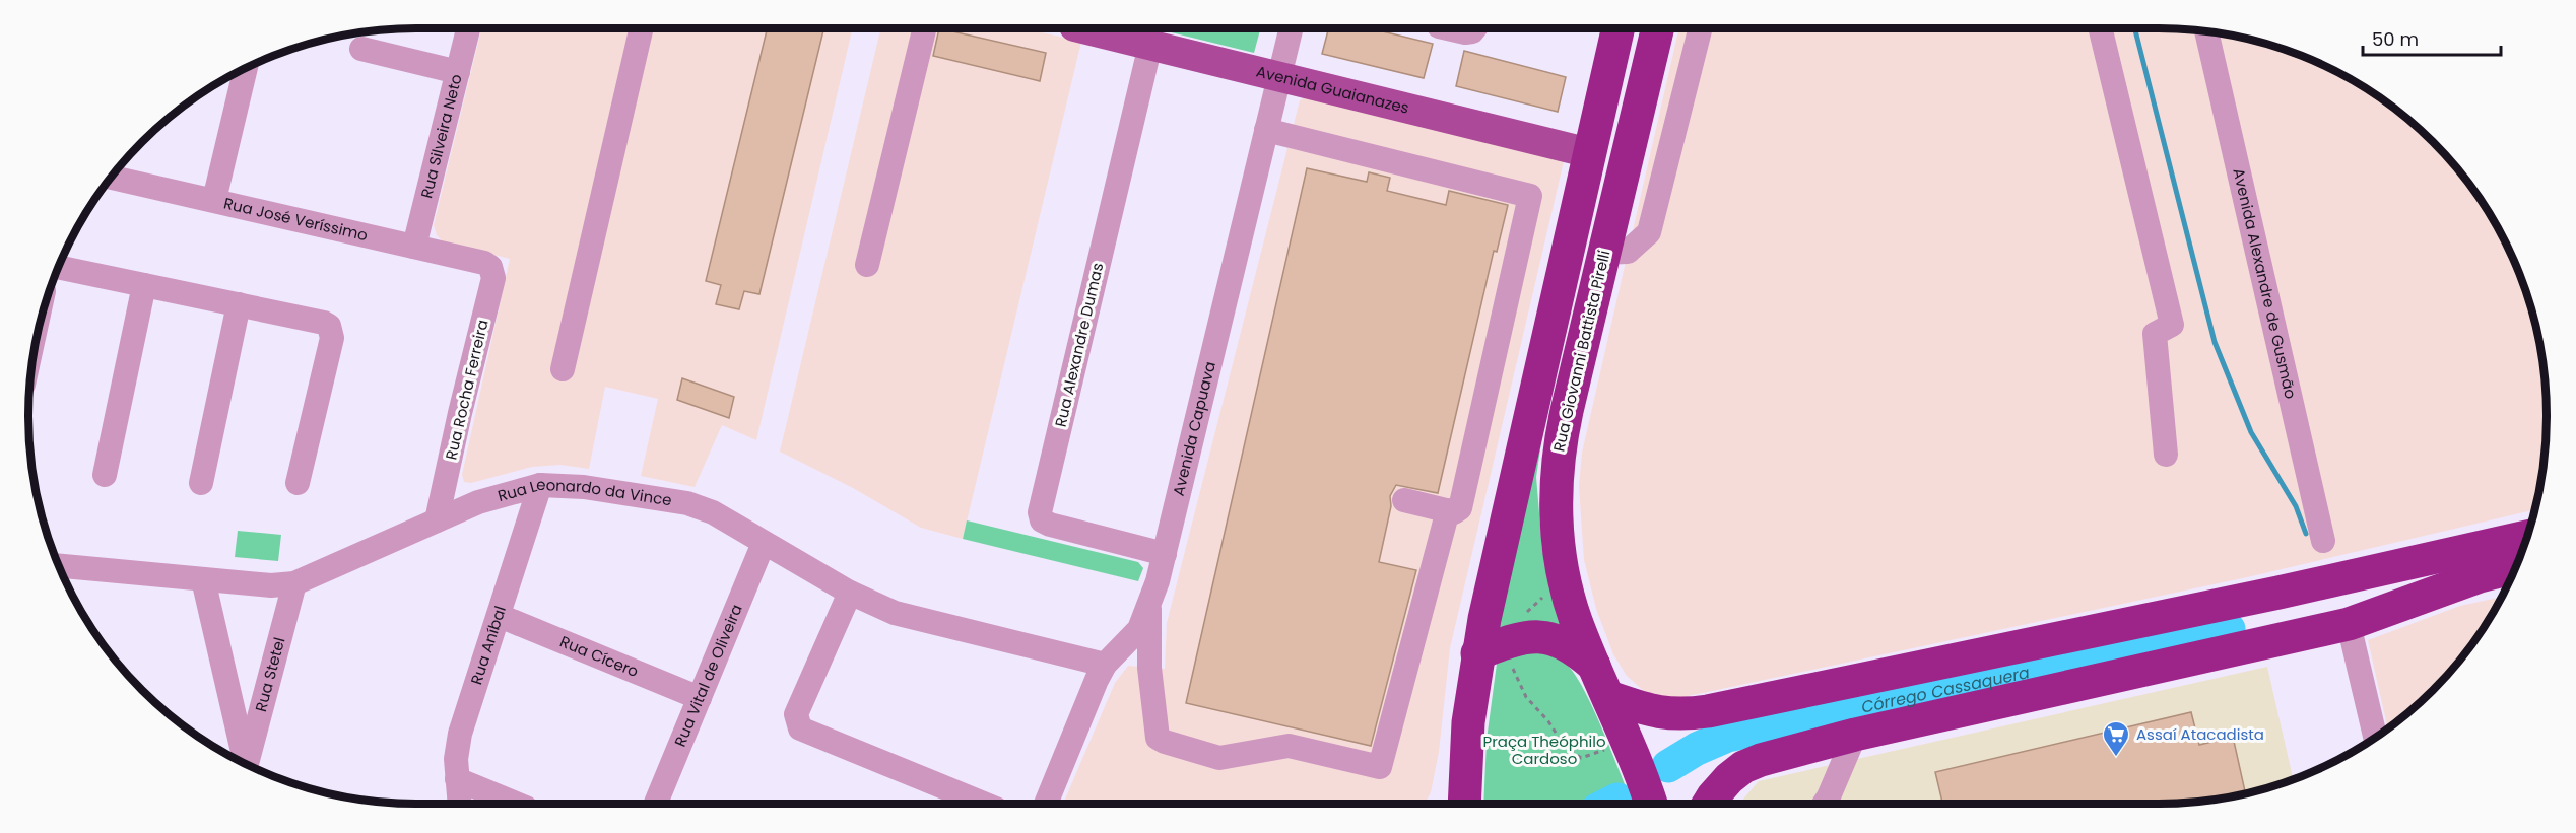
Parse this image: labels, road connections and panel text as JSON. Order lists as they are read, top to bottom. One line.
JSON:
{"streets":{"highway":["Rua Giovanni Battista Pirelli"],"main road":["Avenida Guaianazes"],"street":["Rua Silveira Neto","Rua José Veríssimo","Avenida Alexandre de Gusmão","Rua Alexandre Dumas","Rua Rocha Ferreira","Avenida Capuava","Rua Leonardo da Vince","Rua Aníbal","Rua Cícero","Rua Stetel","Rua Vital de Oliveira"]},"crossings":[["Avenida Guaianazes","Rua Alexandre Dumas"],["Avenida Guaianazes","Avenida Capuava"],["Rua Silveira Neto","Rua José Veríssimo"],["Rua José Veríssimo","Rua Rocha Ferreira"],["Rua Alexandre Dumas","Avenida Capuava"],["Rua Rocha Ferreira","Rua Leonardo da Vince"],["Avenida Capuava","Rua Leonardo da Vince"],["Rua Leonardo da Vince","Rua Aníbal"],["Rua Leonardo da Vince","Rua Stetel"],["Rua Leonardo da Vince","Rua Vital de Oliveira"],["Rua Aníbal","Rua Cícero"],["Rua Cícero","Rua Vital de Oliveira"]],"water":["Córrego Cassaquera"],"parks":["Praça Theóphilo Cardoso"],"places":{"supermarket":["Assaí Atacadista"]},"scale_bar":"50 m"}
